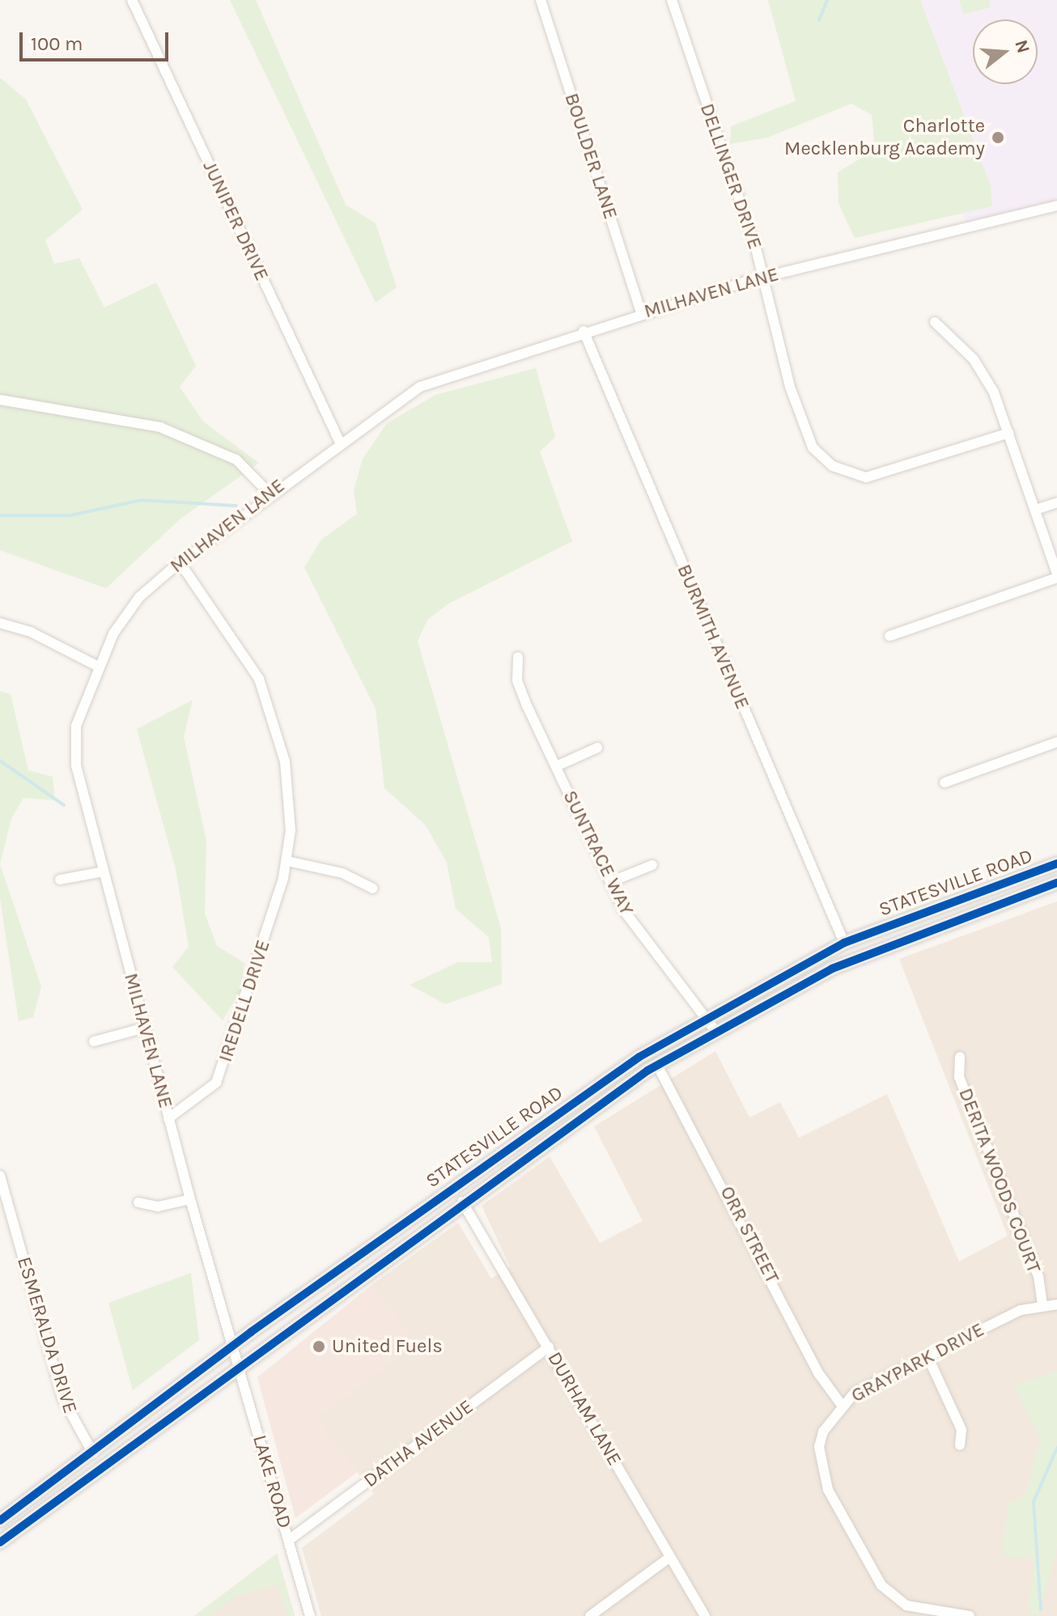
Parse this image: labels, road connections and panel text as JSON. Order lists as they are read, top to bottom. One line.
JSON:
{"streets":{"main road":["STATESVILLE ROAD"],"street":["BOULDER LANE","DELLINGER DRIVE","JUNIPER DRIVE","MILHAVEN LANE","BURMITH AVENUE","SUNTRACE WAY","IREDELL DRIVE","DERITA WOODS COURT","ORR STREET","ESMERALDA DRIVE","GRAYPARK DRIVE","DURHAM LANE","DATHA AVENUE","LAKE ROAD"]},"crossings":[["BOULDER LANE","MILHAVEN LANE"],["DELLINGER DRIVE","MILHAVEN LANE"],["JUNIPER DRIVE","MILHAVEN LANE"],["MILHAVEN LANE","BURMITH AVENUE"],["MILHAVEN LANE","STATESVILLE ROAD"],["MILHAVEN LANE","IREDELL DRIVE"],["MILHAVEN LANE","LAKE ROAD"],["BURMITH AVENUE","STATESVILLE ROAD"],["SUNTRACE WAY","STATESVILLE ROAD"],["STATESVILLE ROAD","ORR STREET"],["STATESVILLE ROAD","ESMERALDA DRIVE"],["STATESVILLE ROAD","DURHAM LANE"],["STATESVILLE ROAD","LAKE ROAD"],["DERITA WOODS COURT","GRAYPARK DRIVE"],["ORR STREET","GRAYPARK DRIVE"],["DURHAM LANE","DATHA AVENUE"],["DATHA AVENUE","LAKE ROAD"]],"places":["Charlotte Mecklenburg Academy","United Fuels"],"scale_bar":"100 m","north":"right"}
